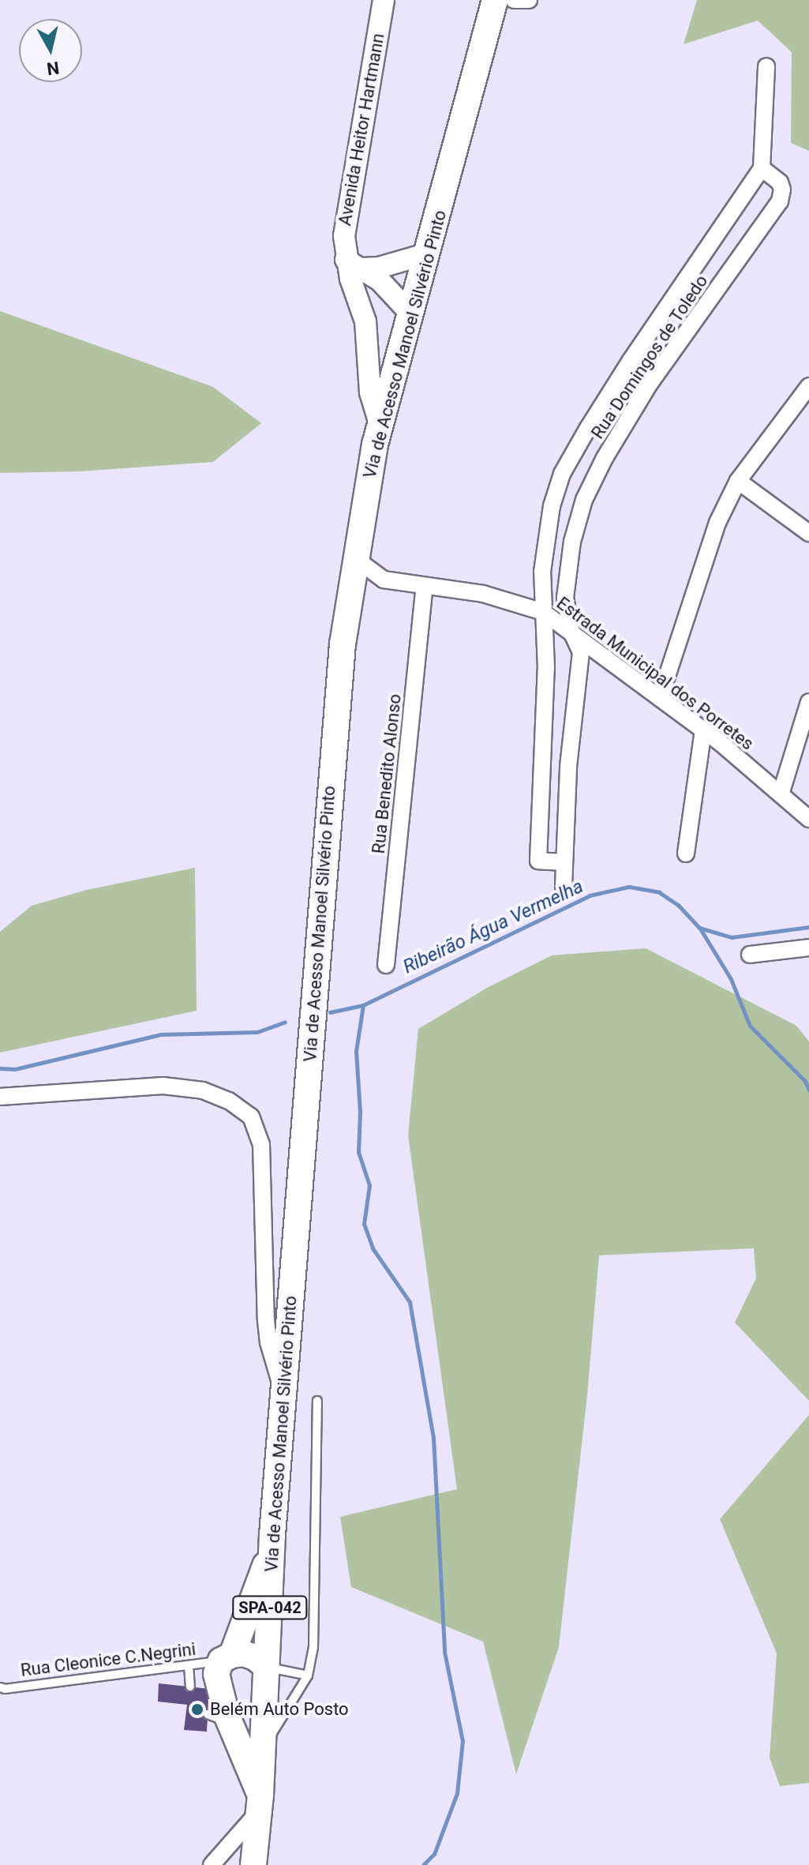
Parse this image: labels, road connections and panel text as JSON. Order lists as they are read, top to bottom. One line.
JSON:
{"streets":{"main road":["Via de Acesso Manoel Silvério Pinto","SPA-042"],"street":["Avenida Heitor Hartmann","Rua Domingos de Toledo","Estrada Municipal dos Porretes","Rua Benedito Alonso"],"lane":["Rua Cleonice C.Negrini"]},"crossings":[["Avenida Heitor Hartmann","Via de Acesso Manoel Silvério Pinto"],["Via de Acesso Manoel Silvério Pinto","Estrada Municipal dos Porretes"],["Rua Domingos de Toledo","Estrada Municipal dos Porretes"],["Estrada Municipal dos Porretes","Rua Benedito Alonso"]],"water":["Ribeirão Água Vermelha"],"places":["Belém Auto Posto"],"north":"bottom"}
